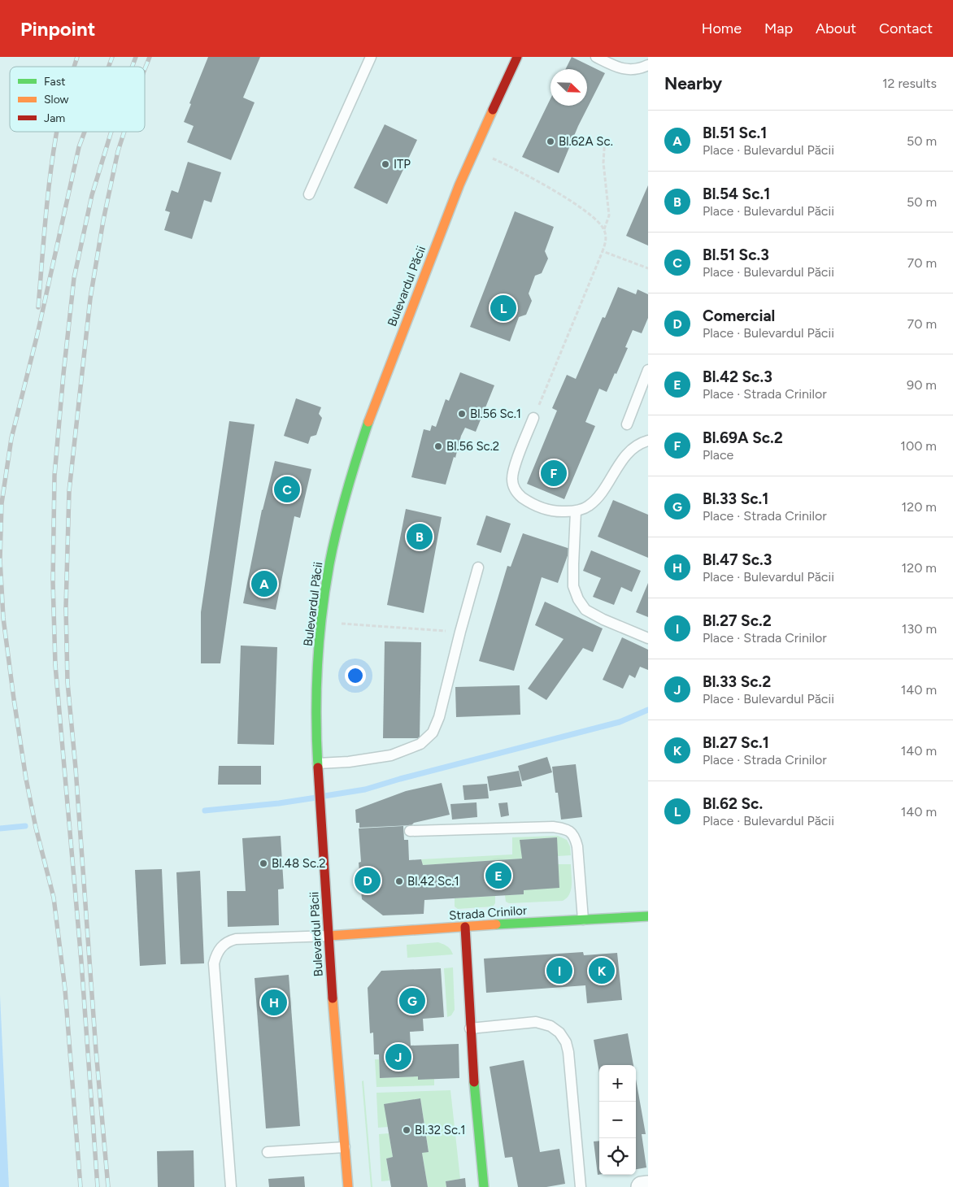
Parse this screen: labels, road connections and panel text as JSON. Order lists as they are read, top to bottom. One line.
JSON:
{"streets":{"main road":["Bulevardul Păcii","Strada Crinilor"]},"crossings":[["Bulevardul Păcii","Strada Crinilor"]],"places":["Bl.62A Sc.","ITP","Bl.56 Sc.1","Bl.56 Sc.2","Bl.48 Sc.2","Bl.42 Sc.1","Bl.32 Sc.1"],"legend":["Fast","Slow","Jam"],"north":"bottom right","page":{"header":"Pinpoint","nav":["Home","Map","About","Contact"],"heading":["Nearby","12 results"],"list":[{"mark":"A","name":"Bl.51 Sc.1","note":"Place · Bulevardul Păcii","value":"50 m"},{"mark":"B","name":"Bl.54 Sc.1","note":"Place · Bulevardul Păcii","value":"50 m"},{"mark":"C","name":"Bl.51 Sc.3","note":"Place · Bulevardul Păcii","value":"70 m"},{"mark":"D","name":"Comercial","note":"Place · Bulevardul Păcii","value":"70 m"},{"mark":"E","name":"Bl.42 Sc.3","note":"Place · Strada Crinilor","value":"90 m"},{"mark":"F","name":"Bl.69A Sc.2","note":"Place","value":"100 m"},{"mark":"G","name":"Bl.33 Sc.1","note":"Place · Strada Crinilor","value":"120 m"},{"mark":"H","name":"Bl.47 Sc.3","note":"Place · Bulevardul Păcii","value":"120 m"},{"mark":"I","name":"Bl.27 Sc.2","note":"Place · Strada Crinilor","value":"130 m"},{"mark":"J","name":"Bl.33 Sc.2","note":"Place · Bulevardul Păcii","value":"140 m"},{"mark":"K","name":"Bl.27 Sc.1","note":"Place · Strada Crinilor","value":"140 m"},{"mark":"L","name":"Bl.62 Sc.","note":"Place · Bulevardul Păcii","value":"140 m"}],"pins":["L","F","C","B","A","E","D","I","K","G","H","J"],"map_buttons":["+","−"]}}
